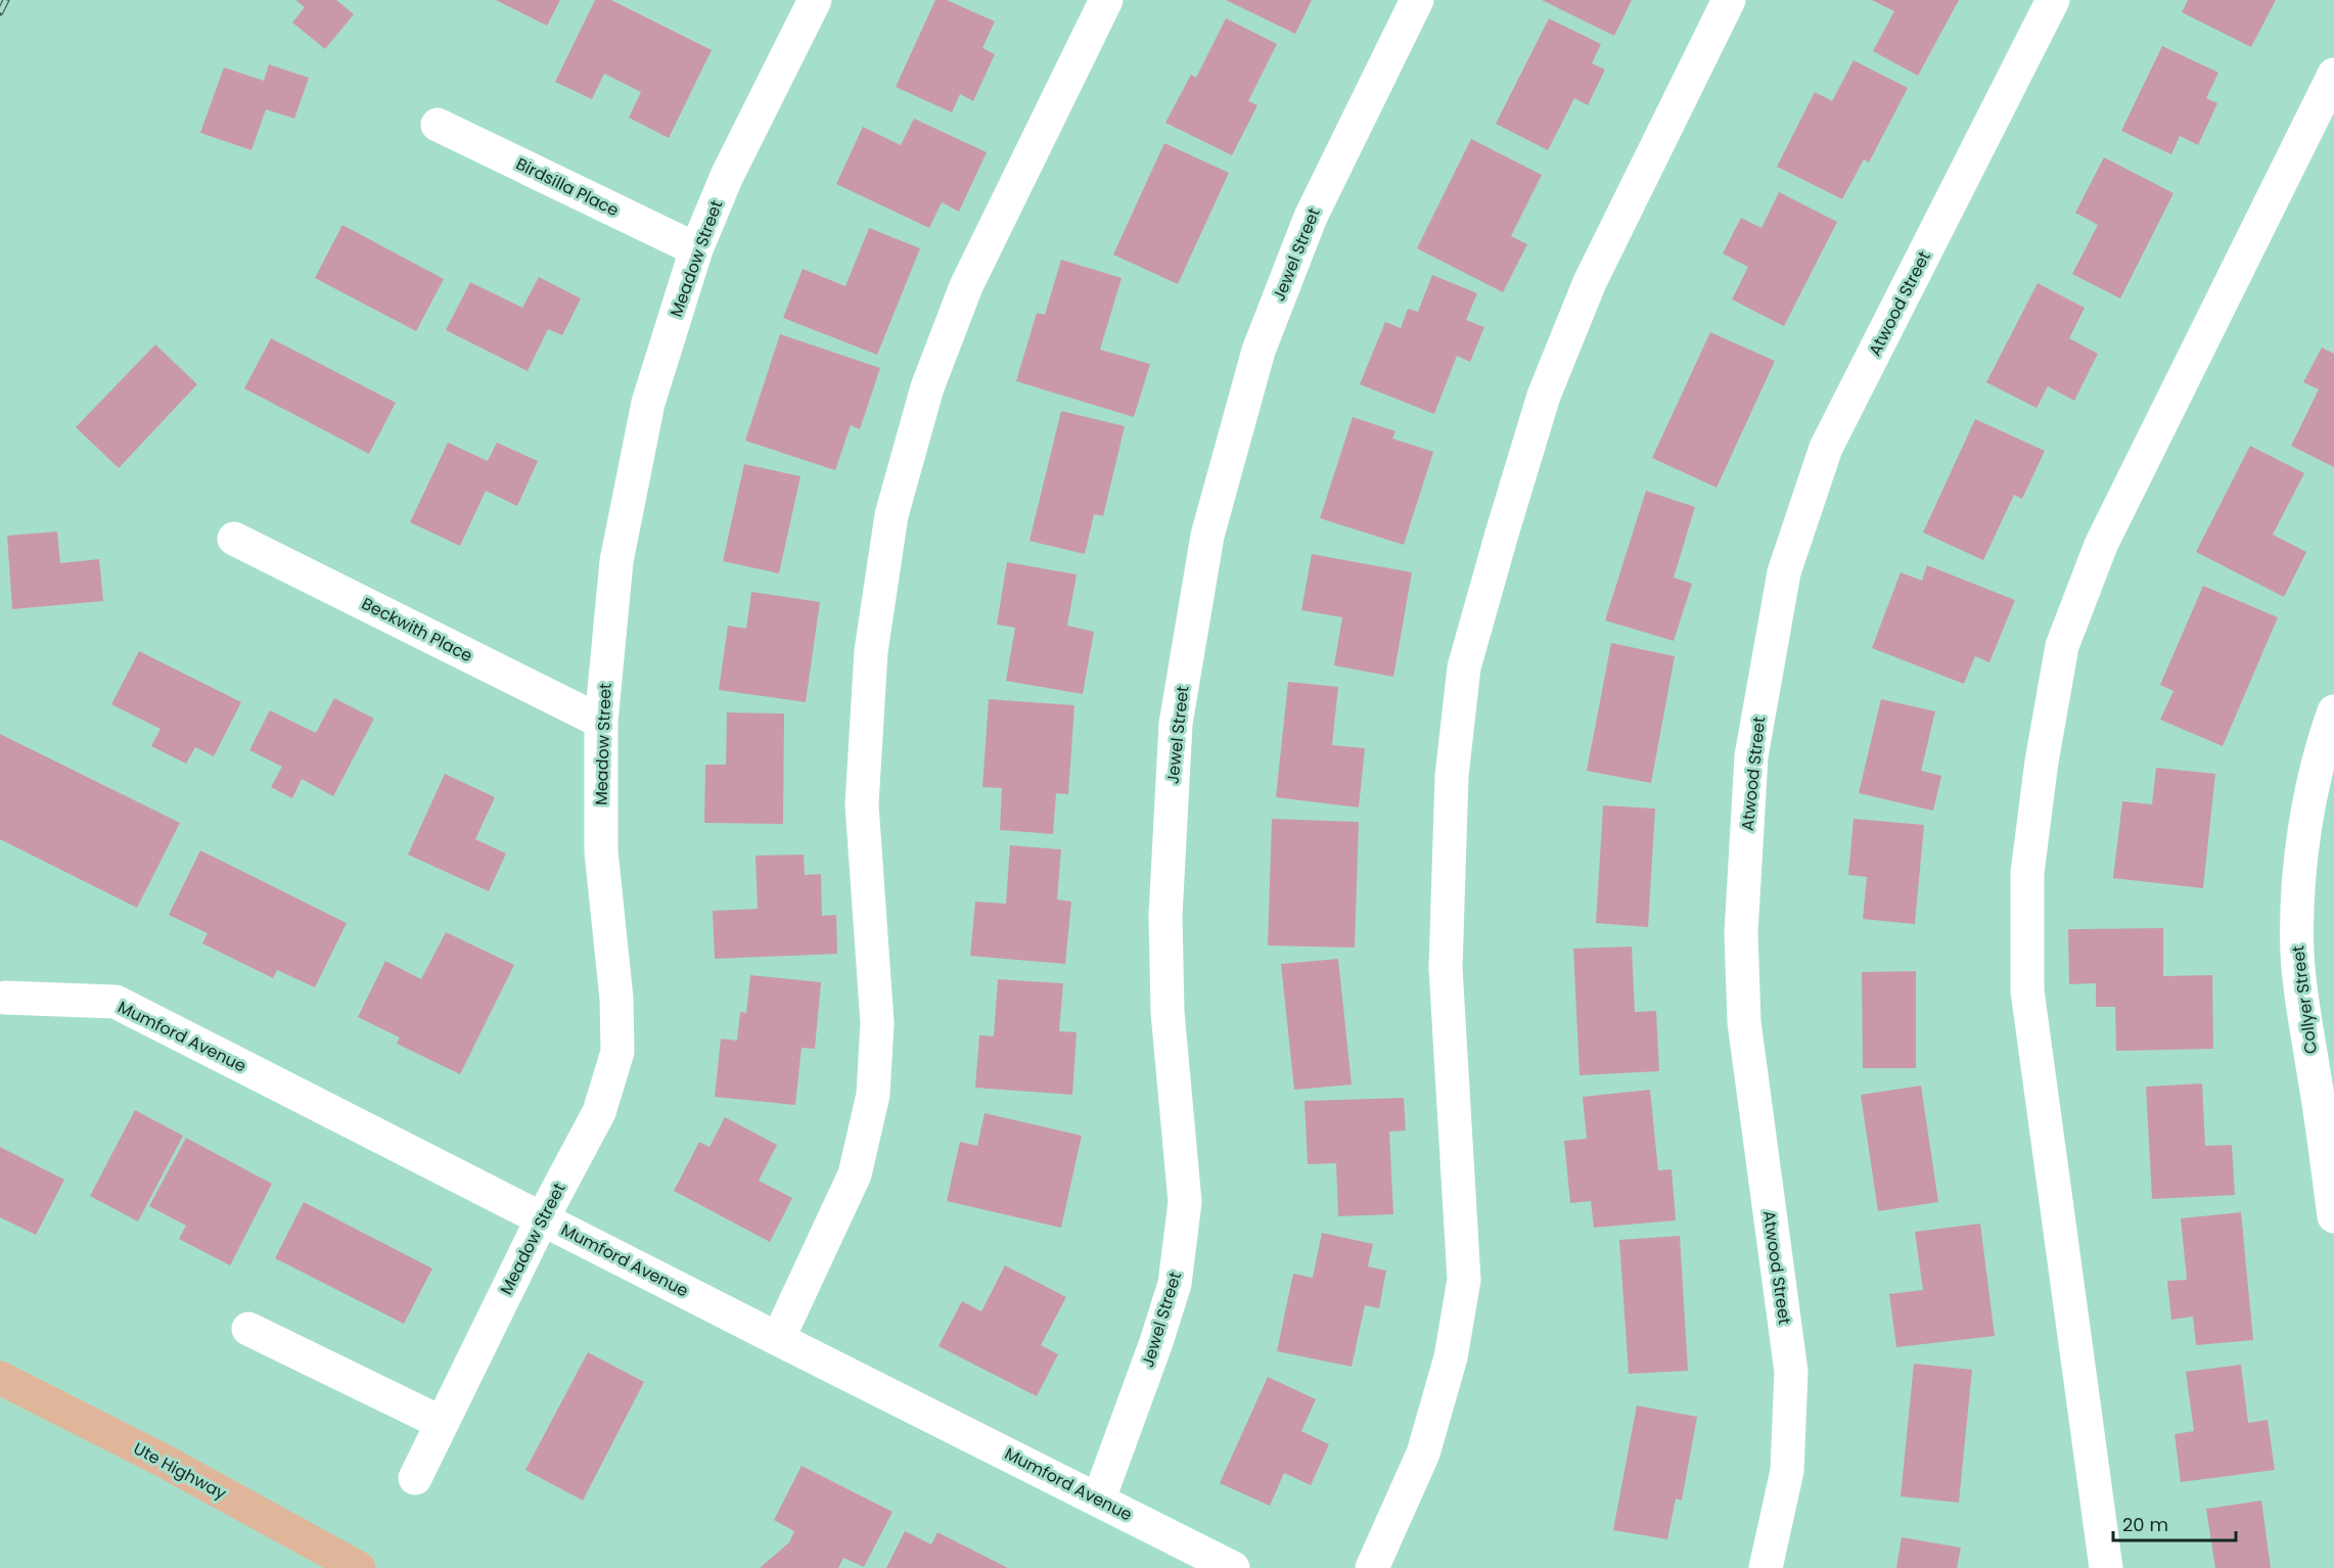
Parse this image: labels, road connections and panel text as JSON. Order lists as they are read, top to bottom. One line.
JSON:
{"streets":{"main road":["Ute Highway"],"street":["Birdsilla Place","Jewel Street","Meadow Street","Atwood Street","Beckwith Place","Collyer Street","Mumford Avenue"]},"crossings":[["Birdsilla Place","Meadow Street"],["Jewel Street","Mumford Avenue"],["Meadow Street","Beckwith Place"],["Meadow Street","Mumford Avenue"]],"scale_bar":"20 m"}
